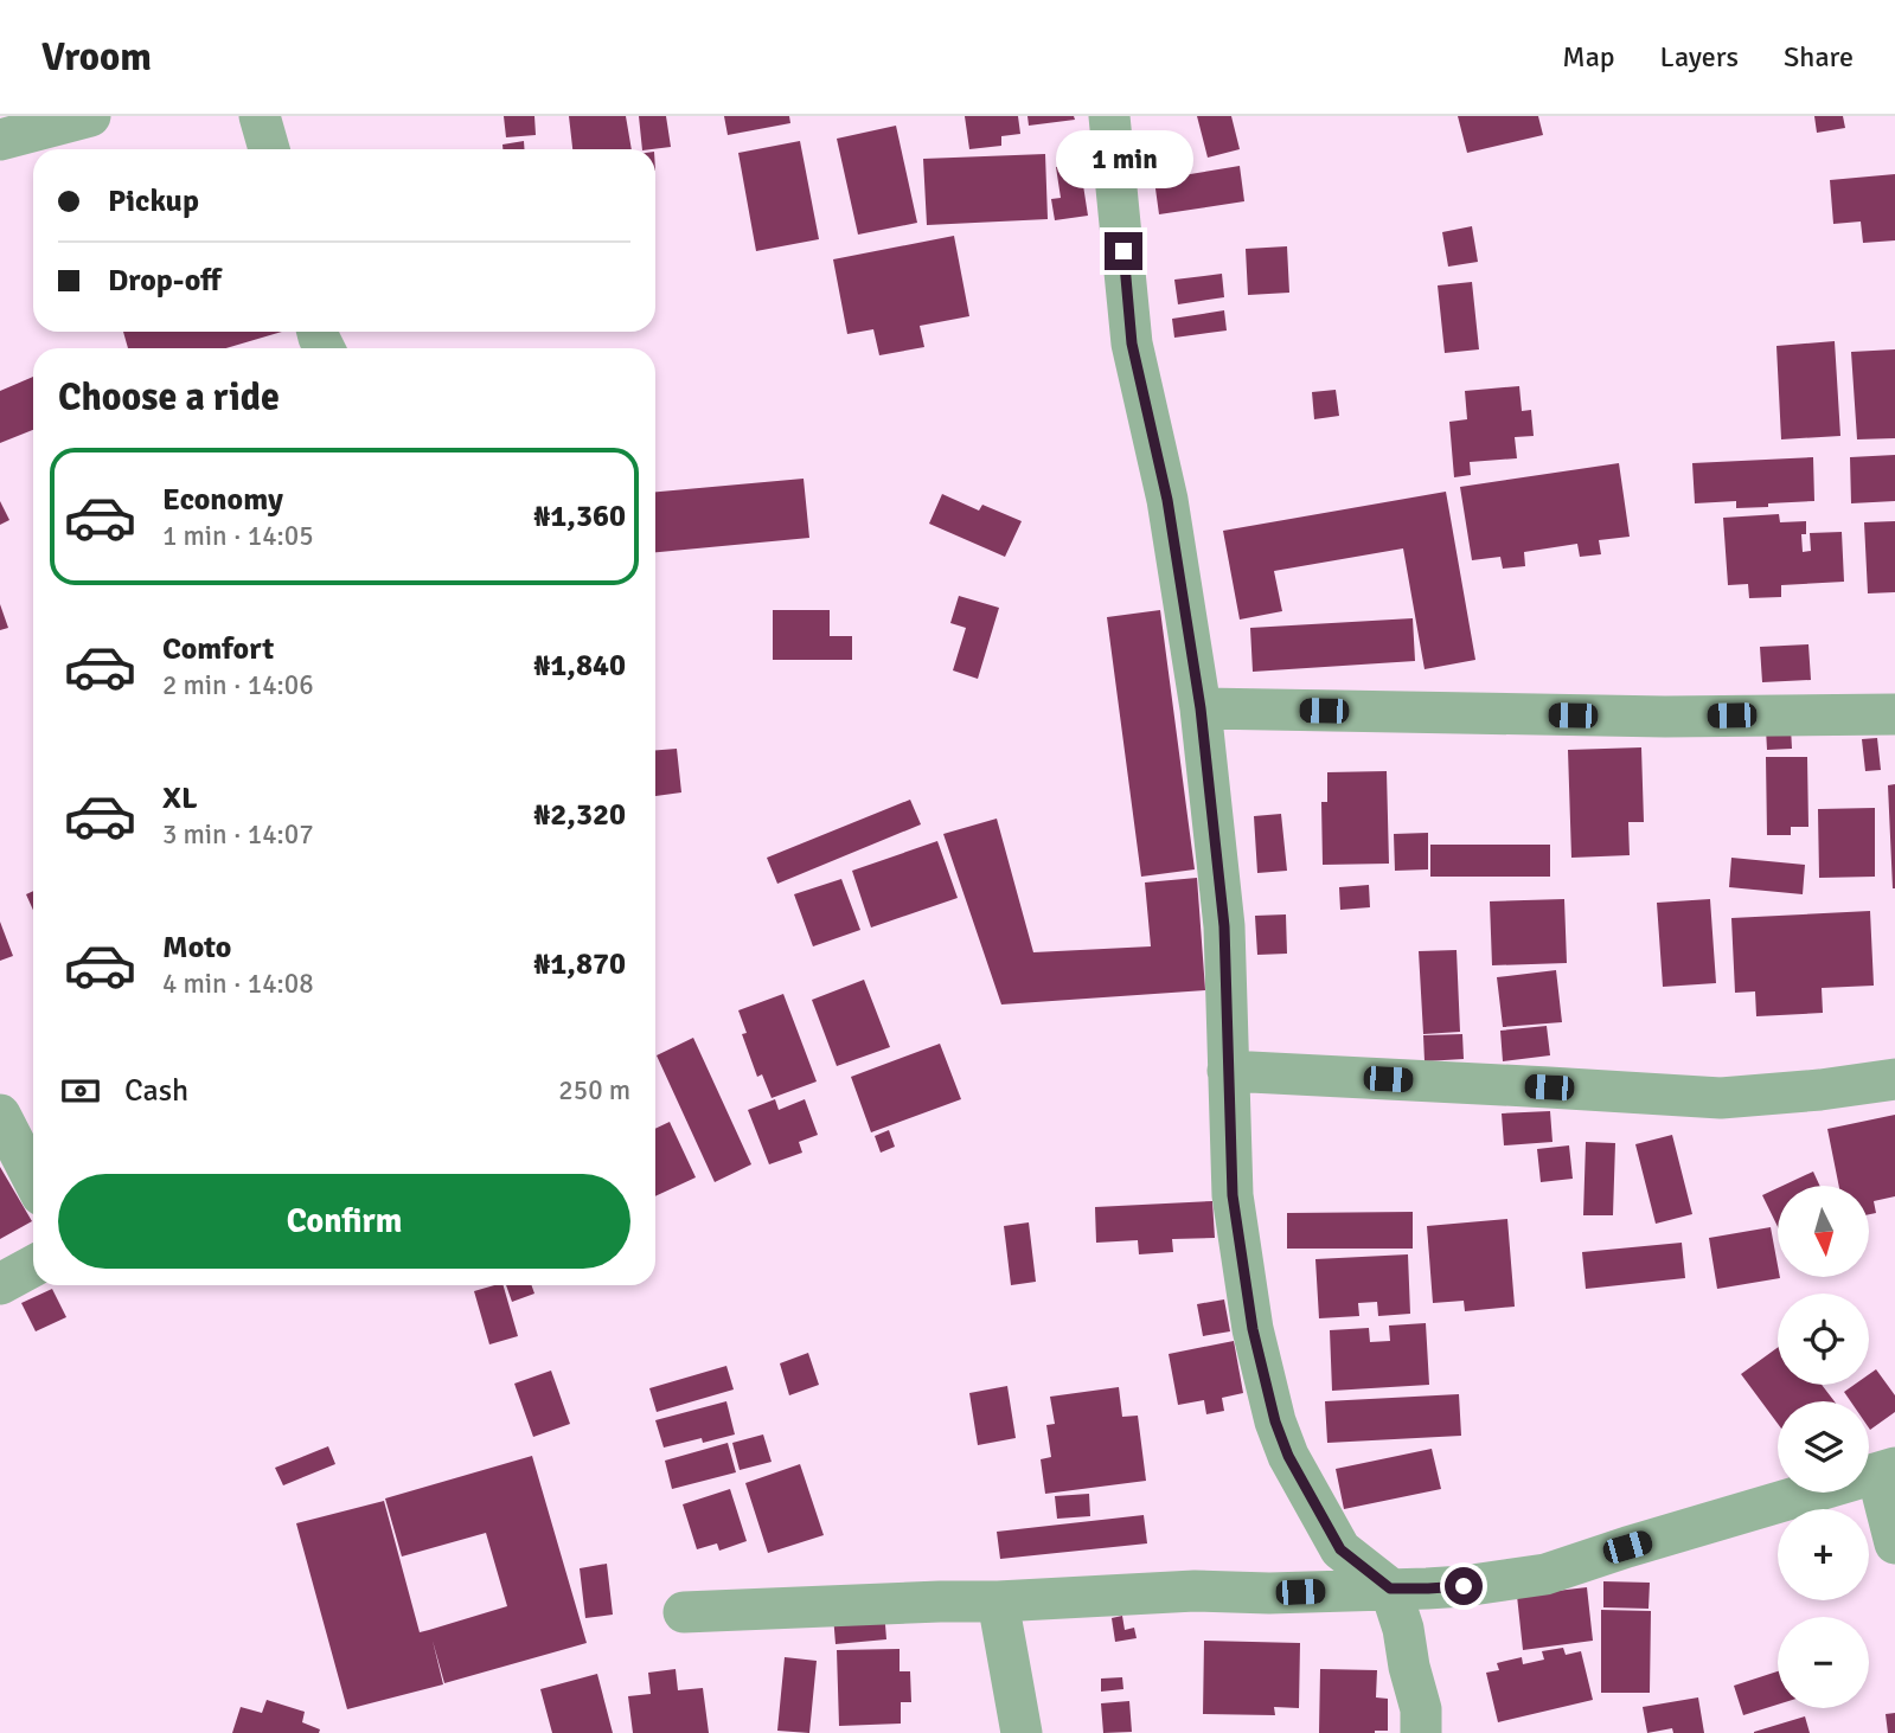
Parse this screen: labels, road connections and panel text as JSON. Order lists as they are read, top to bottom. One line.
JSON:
{"north":"bottom","page":{"header":"Vroom","nav":["Map","Layers","Share"],"bubble":"1 min","banner":["Pickup","Drop-off"],"heading":"Choose a ride","list":[{"name":"Economy","note":"1 min · 14:05","value":"₦1,360"},{"name":"Comfort","note":"2 min · 14:06","value":"₦1,840"},{"name":"XL","note":"3 min · 14:07","value":"₦2,320"},{"name":"Moto","note":"4 min · 14:08","value":"₦1,870"}],"pay":["Cash","250 m"],"buttons":"Confirm","map_buttons":["+","−"]}}
